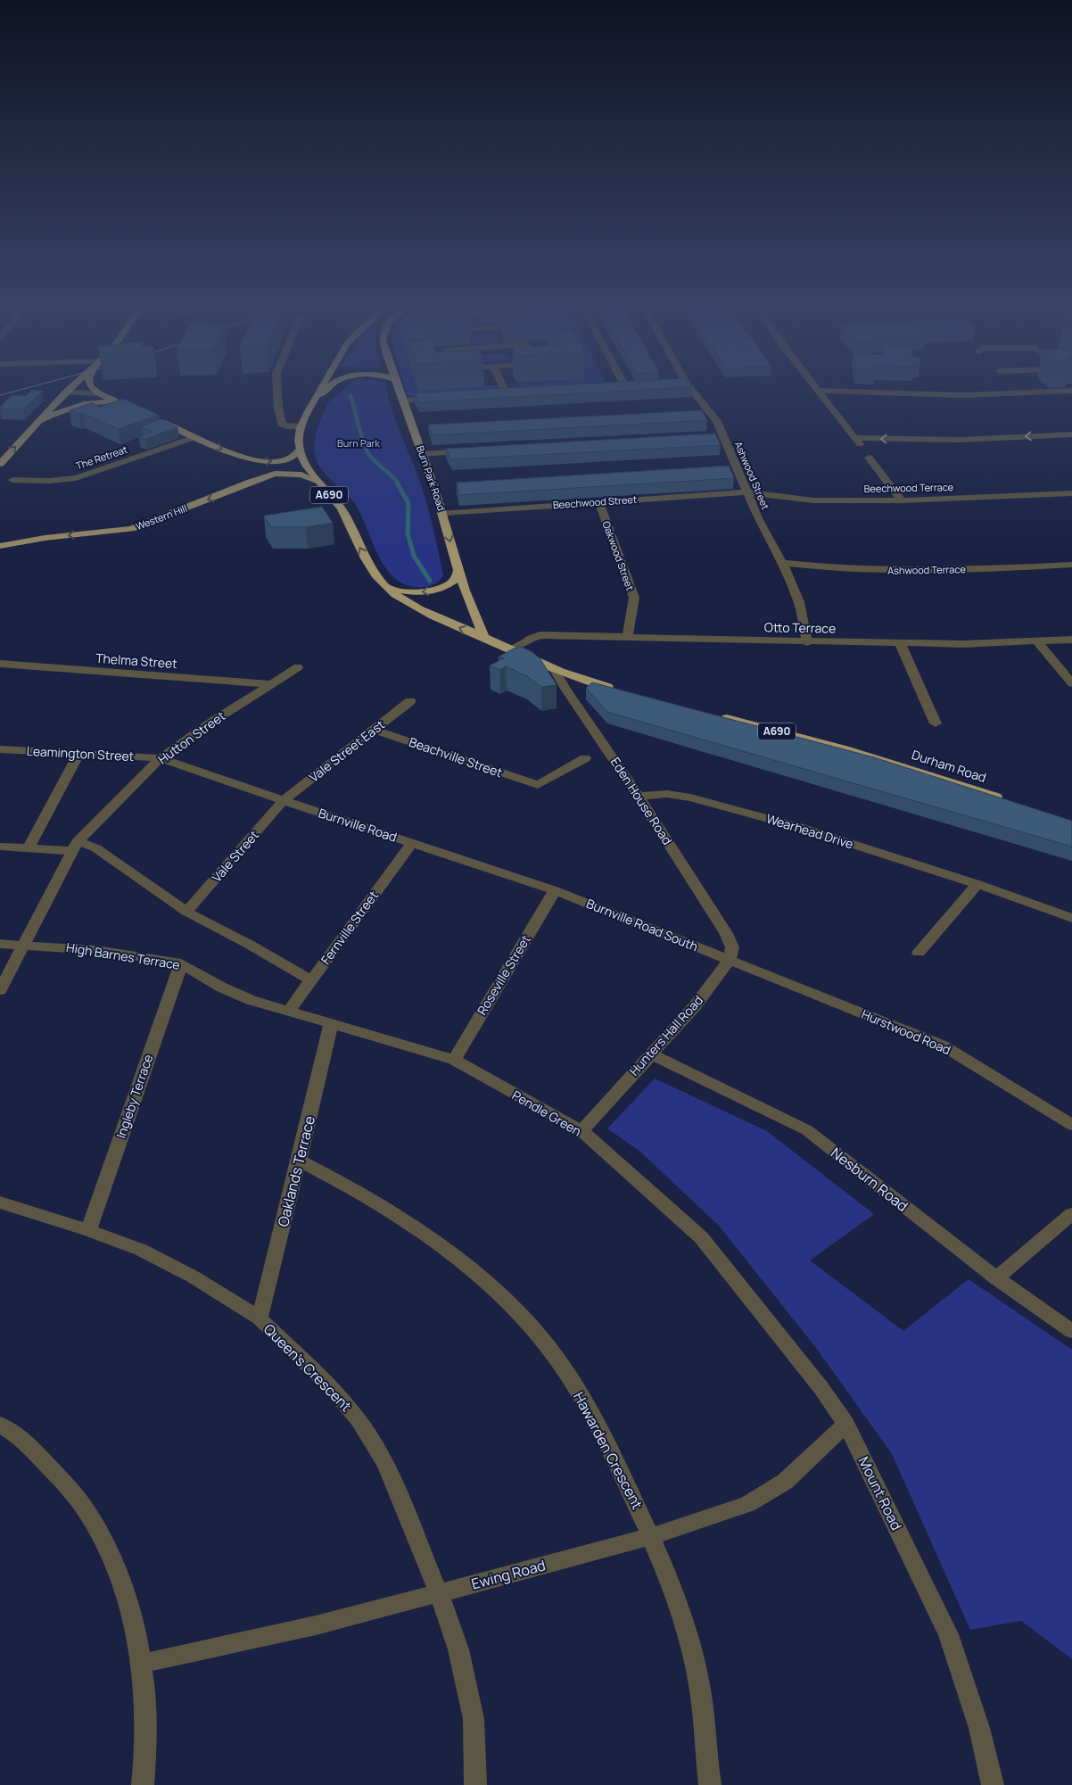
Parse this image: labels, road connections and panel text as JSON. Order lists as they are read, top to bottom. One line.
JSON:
{"streets":{"highway":["Burn Park Road","A690","Durham Road"],"main road":["Western Hill"],"street":["The Retreat","Ashwood Street","Beechwood Terrace","Beechwood Street","Oakwood Street","Ashwood Terrace","Otto Terrace","Thelma Street","Hutton Street","Vale Street East","Leamington Street","Beachville Street","Eden House Road","Burnville Road","Wearhead Drive","Vale Street","Burnville Road South","Fernville Street","High Barnes Terrace","Roseville Street","Hurstwood Road","Hunters Hall Road","Ingleby Terrace","Pendle Green","Oaklands Terrace","Nesburn Road","Queen's Crescent","Hawarden Crescent","Mount Road","Ewing Road"]},"crossings":[["Ashwood Street","Beechwood Terrace"],["Ashwood Street","Beechwood Street"],["Ashwood Street","Ashwood Terrace"],["Ashwood Street","Otto Terrace"],["Burn Park Road","A690"],["Burn Park Road","Beechwood Street"],["Beechwood Terrace","Beechwood Street"],["A690","Western Hill"],["A690","Otto Terrace"],["A690","Eden House Road"],["Beechwood Street","Oakwood Street"],["Oakwood Street","Otto Terrace"],["Thelma Street","Hutton Street"],["Hutton Street","Leamington Street"],["Hutton Street","Burnville Road"],["Hutton Street","High Barnes Terrace"],["Vale Street East","Beachville Street"],["Vale Street East","Burnville Road"],["Vale Street East","Vale Street"],["Leamington Street","Burnville Road"],["Eden House Road","Wearhead Drive"],["Eden House Road","Burnville Road South"],["Eden House Road","Hurstwood Road"],["Eden House Road","Hunters Hall Road"],["Burnville Road","Vale Street"],["Burnville Road","Burnville Road South"],["Burnville Road","Fernville Street"],["Burnville Road","Roseville Street"],["Burnville Road South","Roseville Street"],["Burnville Road South","Hurstwood Road"],["Burnville Road South","Hunters Hall Road"],["Fernville Street","High Barnes Terrace"],["High Barnes Terrace","Ingleby Terrace"],["High Barnes Terrace","Pendle Green"],["High Barnes Terrace","Oaklands Terrace"],["Roseville Street","Pendle Green"],["Hurstwood Road","Hunters Hall Road"],["Hunters Hall Road","Pendle Green"],["Hunters Hall Road","Nesburn Road"],["Ingleby Terrace","Queen's Crescent"],["Pendle Green","Mount Road"],["Oaklands Terrace","Queen's Crescent"],["Oaklands Terrace","Hawarden Crescent"],["Queen's Crescent","Ewing Road"],["Hawarden Crescent","Ewing Road"],["Mount Road","Ewing Road"]],"one_way":["Western Hill"],"parks":["Burn Park"]}
